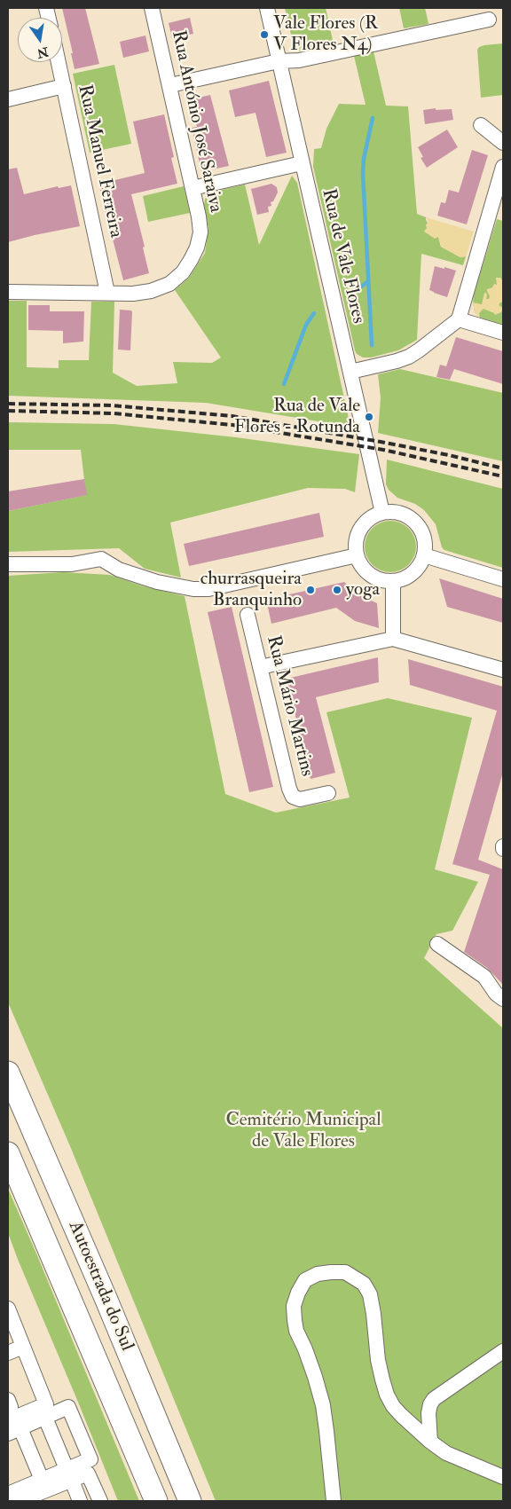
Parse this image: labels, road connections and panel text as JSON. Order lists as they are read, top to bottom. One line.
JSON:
{"streets":{"highway":["Autoestrada do Sul"],"street":["Rua António José Saraiva","Rua Manuel Ferreira","Rua de Vale Flores","Rua Mário Martins"]},"crossings":[["Rua António José Saraiva","Rua Manuel Ferreira"]],"parks":["Cemitério Municipal de Vale Flores"],"places":["Vale Flores (R V Flores N4)","Rua de Vale Flores - Rotunda","churrasqueira Branquinho","yoga"],"north":"bottom"}
